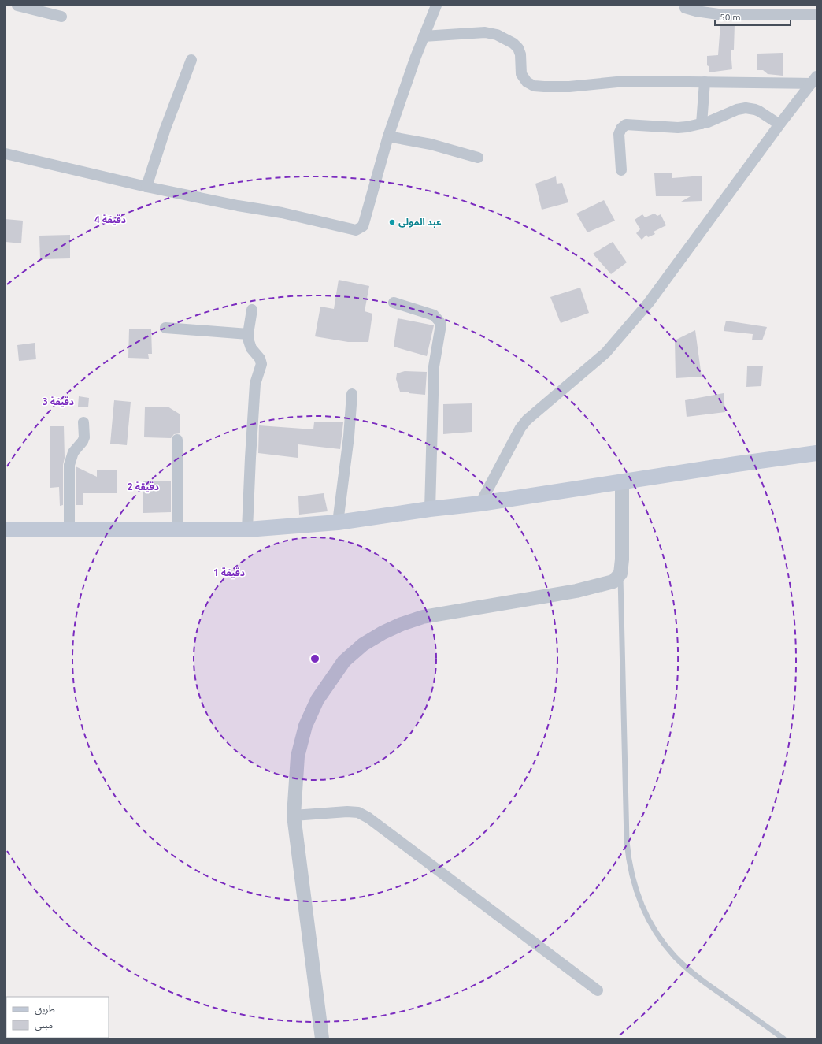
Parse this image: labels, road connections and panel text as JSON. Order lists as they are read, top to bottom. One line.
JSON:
{"places":["عبد المولى"],"legend":["طريق","مبنى"],"scale_bar":"50 m","rings":["4 دقيقة","3 دقيقة","2 دقيقة","1 دقيقة"]}
